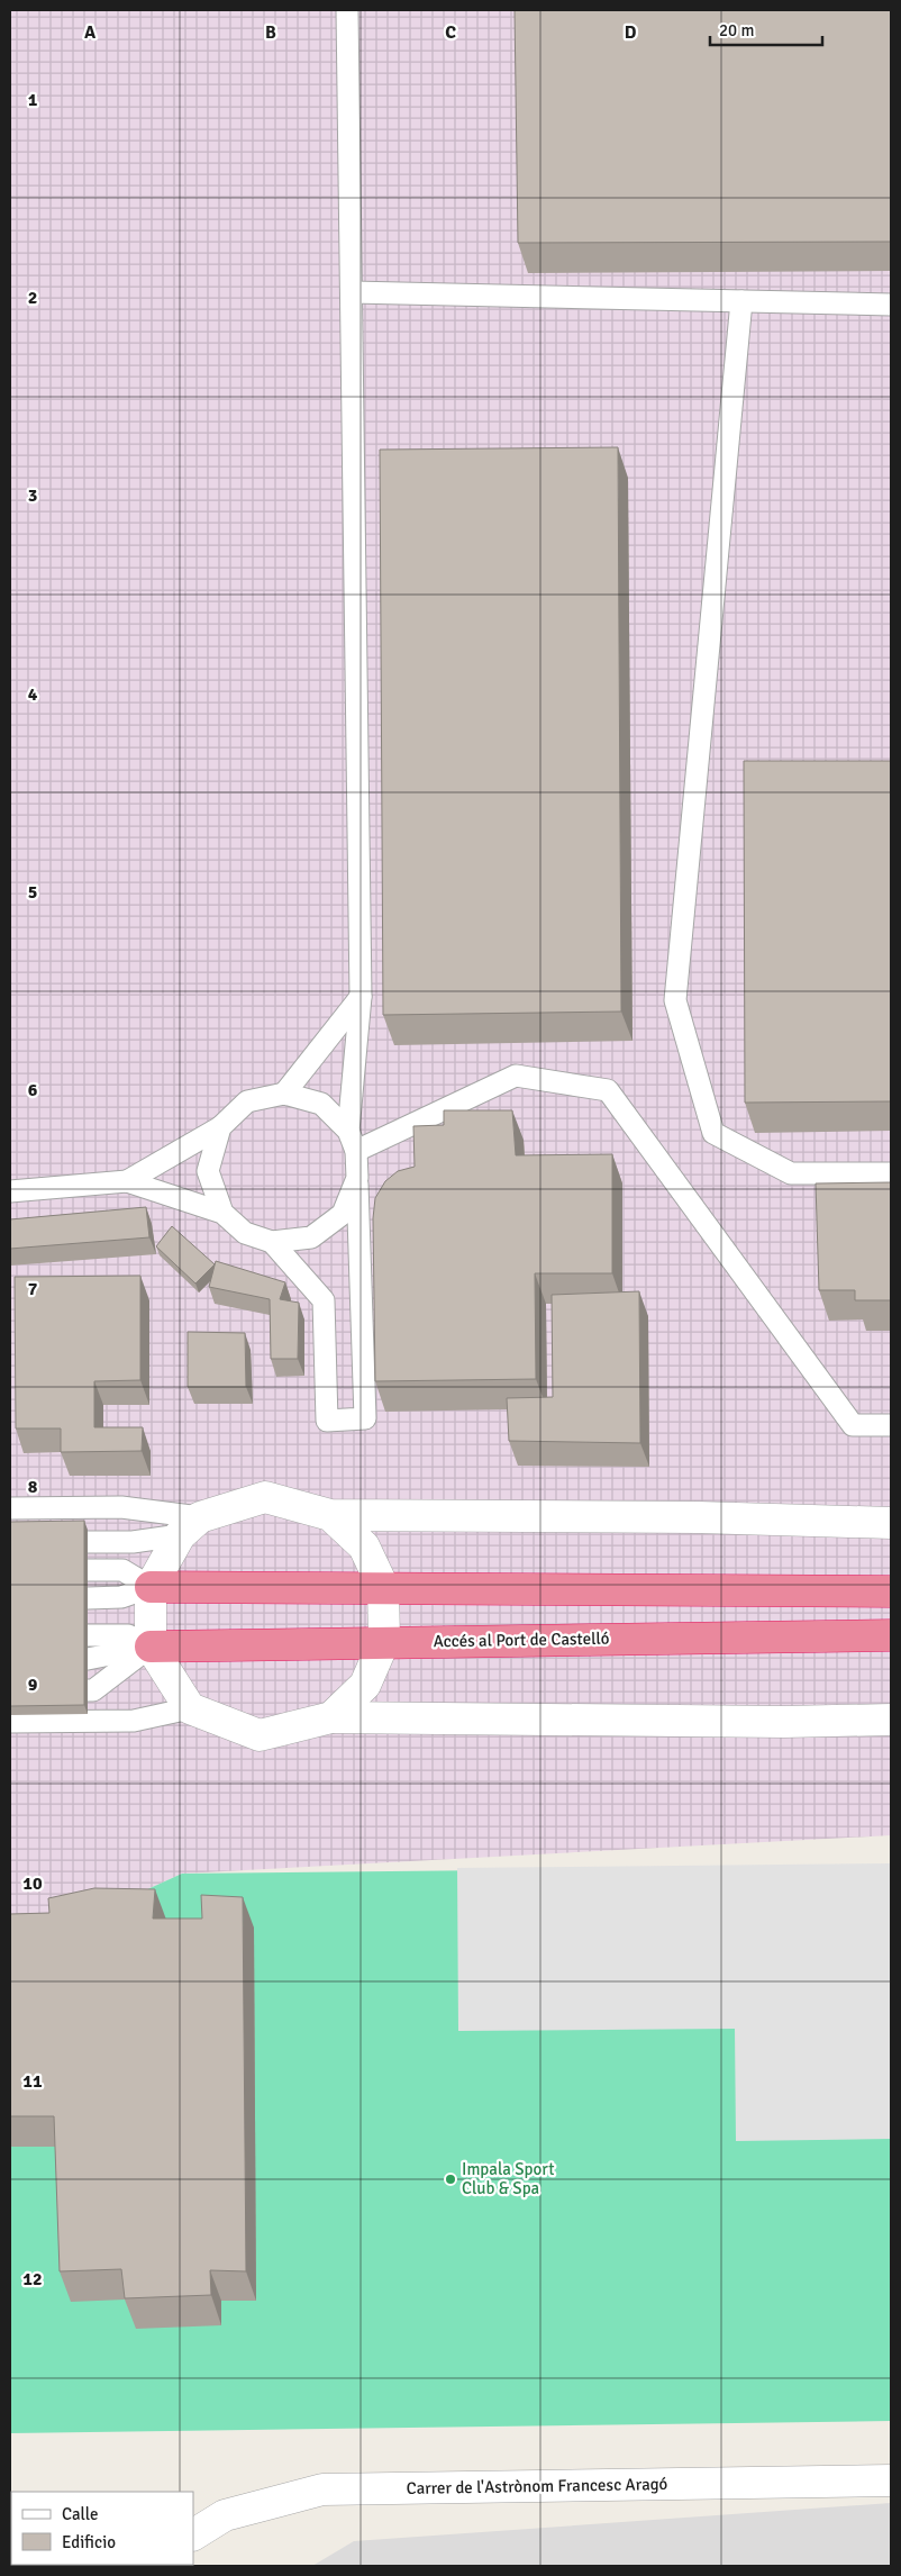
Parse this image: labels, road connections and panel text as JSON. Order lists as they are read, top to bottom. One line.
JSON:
{"streets":{"highway":["Accés al Port de Castelló"],"street":["Carrer de l'Astrònom Francesc Aragó"]},"places":["Impala Sport Club & Spa"],"legend":["Calle","Edificio"],"scale_bar":"20 m","grid":{"columns":["A","B","C","D"],"rows":["1","2","3","4","5","6","7","8","9","10","11","12"]}}
